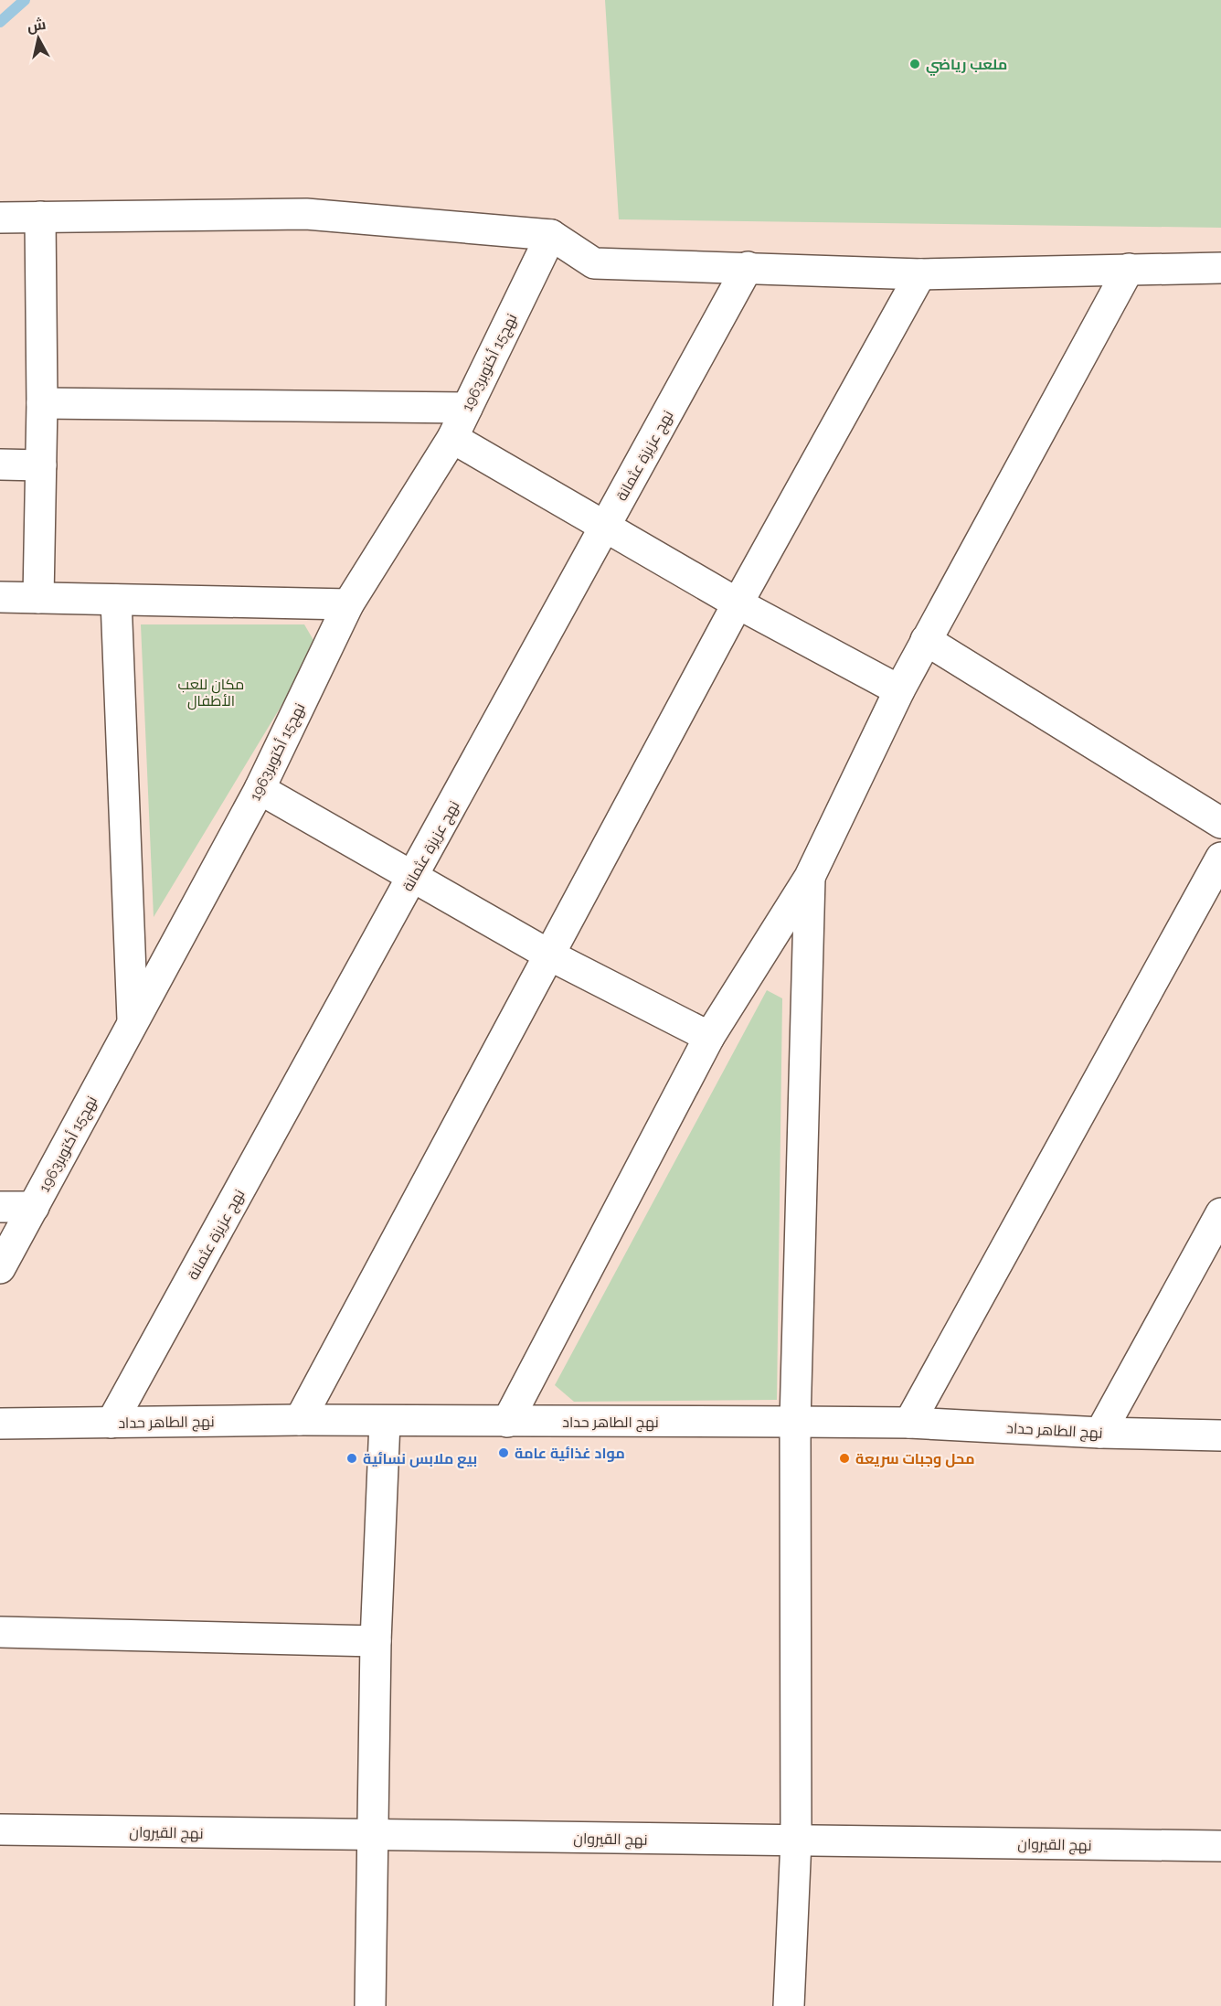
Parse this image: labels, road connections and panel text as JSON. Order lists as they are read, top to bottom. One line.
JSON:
{"streets":{"street":["نهج15 أكتوبر1963","نهج عزيزة عثمانة","نهج الطاهر حداد","نهج القيروان"]},"crossings":[["نهج عزيزة عثمانة","نهج الطاهر حداد"]],"parks":["مكان للعب الأطفال"],"places":["ملعب رياضي","مواد غذائية عامة","بيع ملابس نسائية","محل وجبات سريعة"],"north":"top"}
